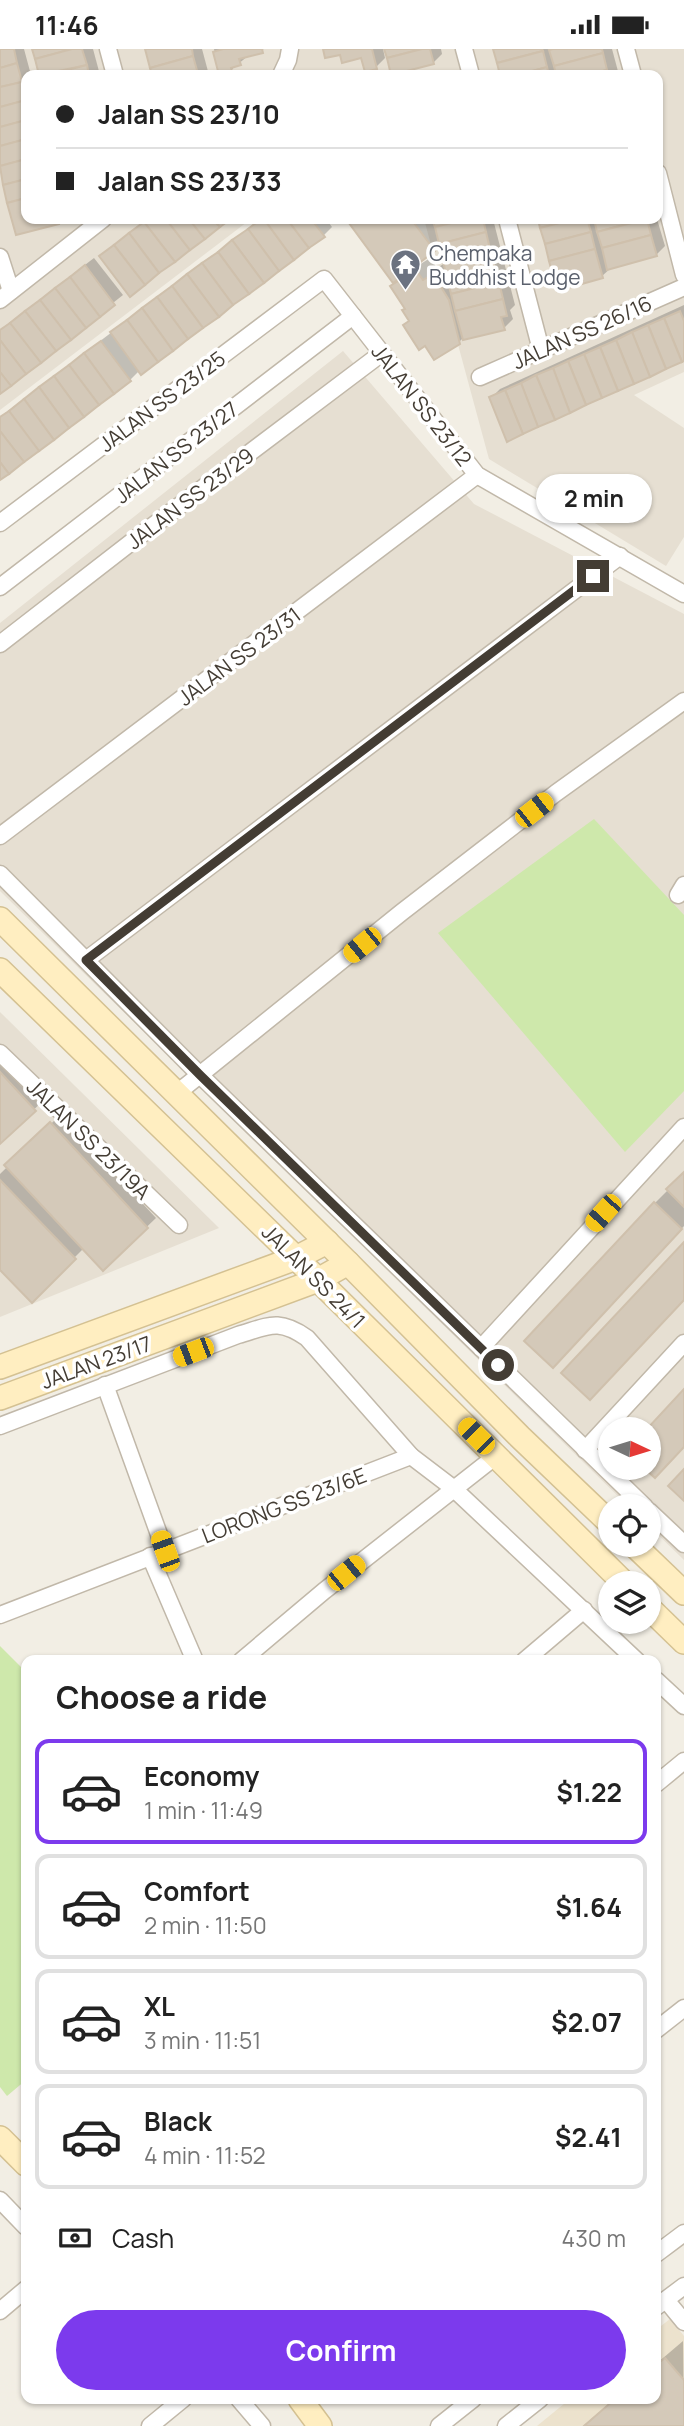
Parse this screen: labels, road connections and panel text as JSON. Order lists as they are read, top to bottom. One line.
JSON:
{"streets":{"main road":["JALAN SS 24/1","JALAN 23/17"],"street":["JALAN SS 26/16","JALAN SS 23/25","JALAN SS 23/12","JALAN SS 23/27","JALAN SS 23/29","JALAN SS 23/31","JALAN SS 23/19A","LORONG SS 23/6E"]},"crossings":[["JALAN SS 23/25","JALAN SS 23/12"],["JALAN SS 23/12","JALAN SS 23/27"],["JALAN SS 23/12","JALAN SS 23/29"],["JALAN SS 23/12","JALAN SS 23/31"],["JALAN SS 24/1","JALAN 23/17"]],"places":{"temple":["Chempaka Buddhist Lodge"]},"north":"right","page":{"status":"11:46","banner":["Jalan SS 23/10","Jalan SS 23/33"],"bubble":"2 min","heading":"Choose a ride","list":[{"name":"Economy","note":"1 min · 11:49","value":"$1.22"},{"name":"Comfort","note":"2 min · 11:50","value":"$1.64"},{"name":"XL","note":"3 min · 11:51","value":"$2.07"},{"name":"Black","note":"4 min · 11:52","value":"$2.41"}],"pay":["Cash","430 m"],"buttons":"Confirm"}}
